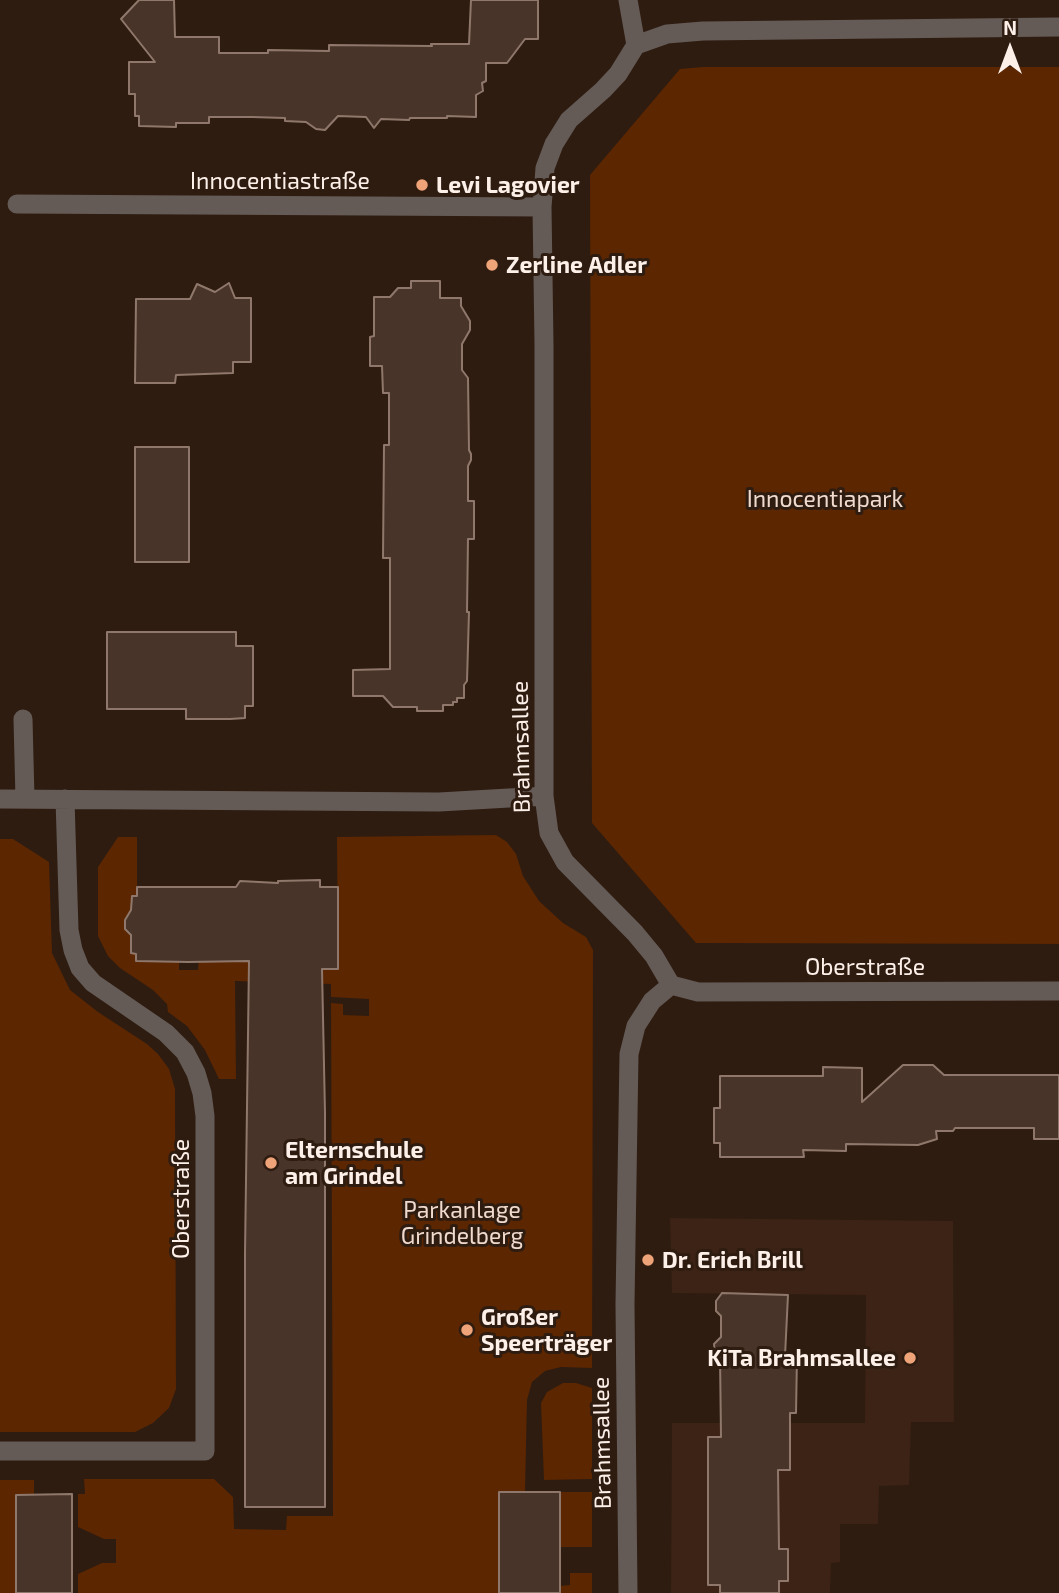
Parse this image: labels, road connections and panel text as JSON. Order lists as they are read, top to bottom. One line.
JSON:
{"streets":{"street":["Innocentiastraße","Brahmsallee","Oberstraße"]},"crossings":[["Innocentiastraße","Brahmsallee"],["Brahmsallee","Oberstraße"]],"parks":["Innocentiapark","Parkanlage Grindelberg"],"places":["Levi Lagovier","Zerline Adler","Elternschule am Grindel","Dr. Erich Brill","Großer Speerträger","KiTa Brahmsallee"],"north":"top"}
